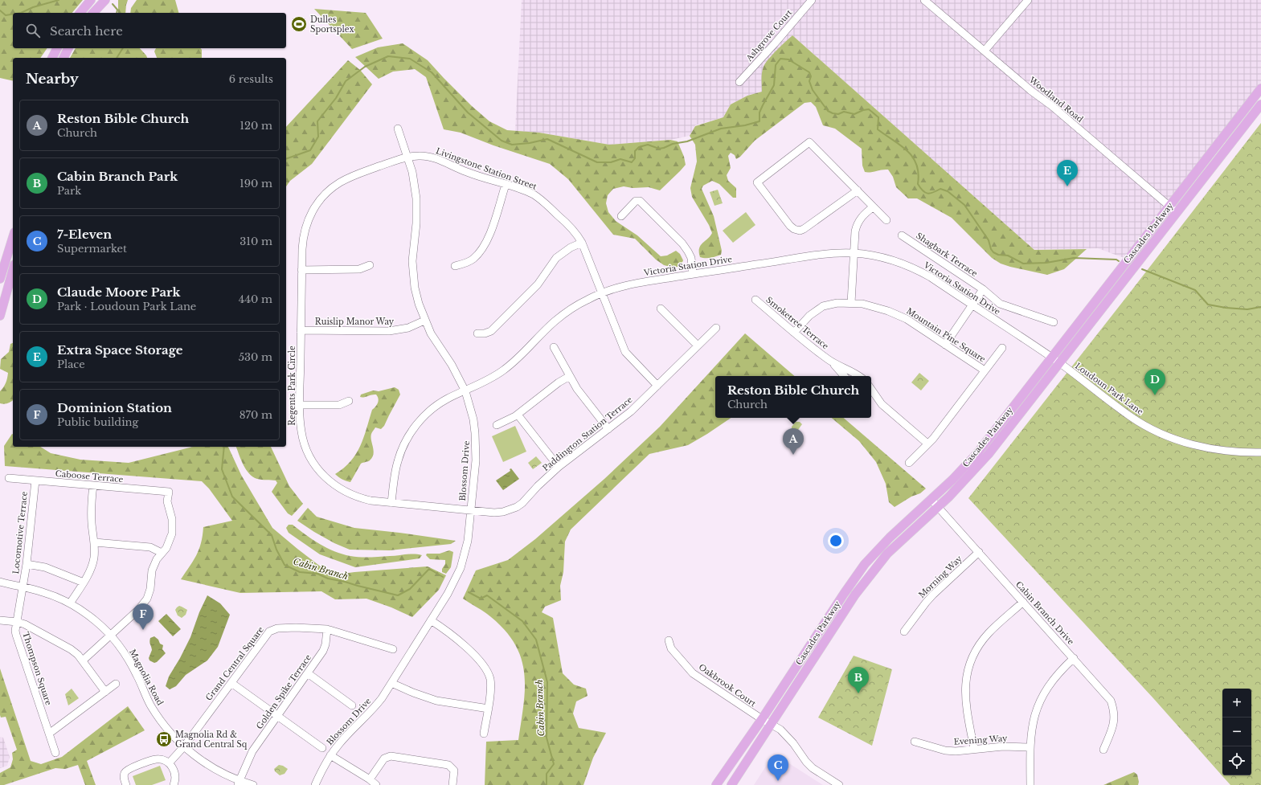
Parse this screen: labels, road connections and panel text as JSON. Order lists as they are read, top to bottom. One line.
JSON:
{"streets":{"main road":["Cascades Parkway"],"street":["Ashgrove Court","Woodland Road","Livingstone Station Street","Shagbark Terrace","Victoria Station Drive","Ruislip Manor Way","Smoketree Terrace","Mountain Pine Square","Regents Park Circle","Loudoun Park Lane","Paddington Station Terrace","Blossom Drive","Caboose Terrace","Locomotive Terrace","Morning Way","Cabin Branch Drive","Grand Central Square","Thompson Square","Magnolia Road","Oakbrook Court","Golden Spike Terrace","Evening Way"]},"crossings":[["Woodland Road","Cascades Parkway"],["Livingstone Station Street","Victoria Station Drive"],["Livingstone Station Street","Regents Park Circle"],["Livingstone Station Street","Paddington Station Terrace"],["Livingstone Station Street","Blossom Drive"],["Cascades Parkway","Victoria Station Drive"],["Cascades Parkway","Loudoun Park Lane"],["Cascades Parkway","Cabin Branch Drive"],["Cascades Parkway","Oakbrook Court"],["Victoria Station Drive","Regents Park Circle"],["Victoria Station Drive","Loudoun Park Lane"],["Victoria Station Drive","Blossom Drive"],["Ruislip Manor Way","Regents Park Circle"],["Ruislip Manor Way","Blossom Drive"],["Smoketree Terrace","Mountain Pine Square"],["Regents Park Circle","Paddington Station Terrace"],["Regents Park Circle","Blossom Drive"],["Paddington Station Terrace","Blossom Drive"],["Caboose Terrace","Locomotive Terrace"],["Locomotive Terrace","Thompson Square"],["Locomotive Terrace","Magnolia Road"],["Morning Way","Cabin Branch Drive"],["Grand Central Square","Magnolia Road"],["Grand Central Square","Golden Spike Terrace"],["Thompson Square","Magnolia Road"],["Magnolia Road","Golden Spike Terrace"]],"water":["Cabin Branch"],"places":{"sports":["Dulles Sportsplex"],"bus stop":["Magnolia Rd & Grand Central Sq"]},"page":{"search":"Search here","heading":["Nearby","6 results"],"list":[{"mark":"A","name":"Reston Bible Church","note":"Church","value":"120 m"},{"mark":"B","name":"Cabin Branch Park","note":"Park","value":"190 m"},{"mark":"C","name":"7-Eleven","note":"Supermarket","value":"310 m"},{"mark":"D","name":"Claude Moore Park","note":"Park · Loudoun Park Lane","value":"440 m"},{"mark":"E","name":"Extra Space Storage","note":"Place","value":"530 m"},{"mark":"F","name":"Dominion Station","note":"Public building","value":"870 m"}],"pins":["E","D","A","F","B","C"],"popup":["Reston Bible Church","Church"],"map_buttons":["+","−"]}}
